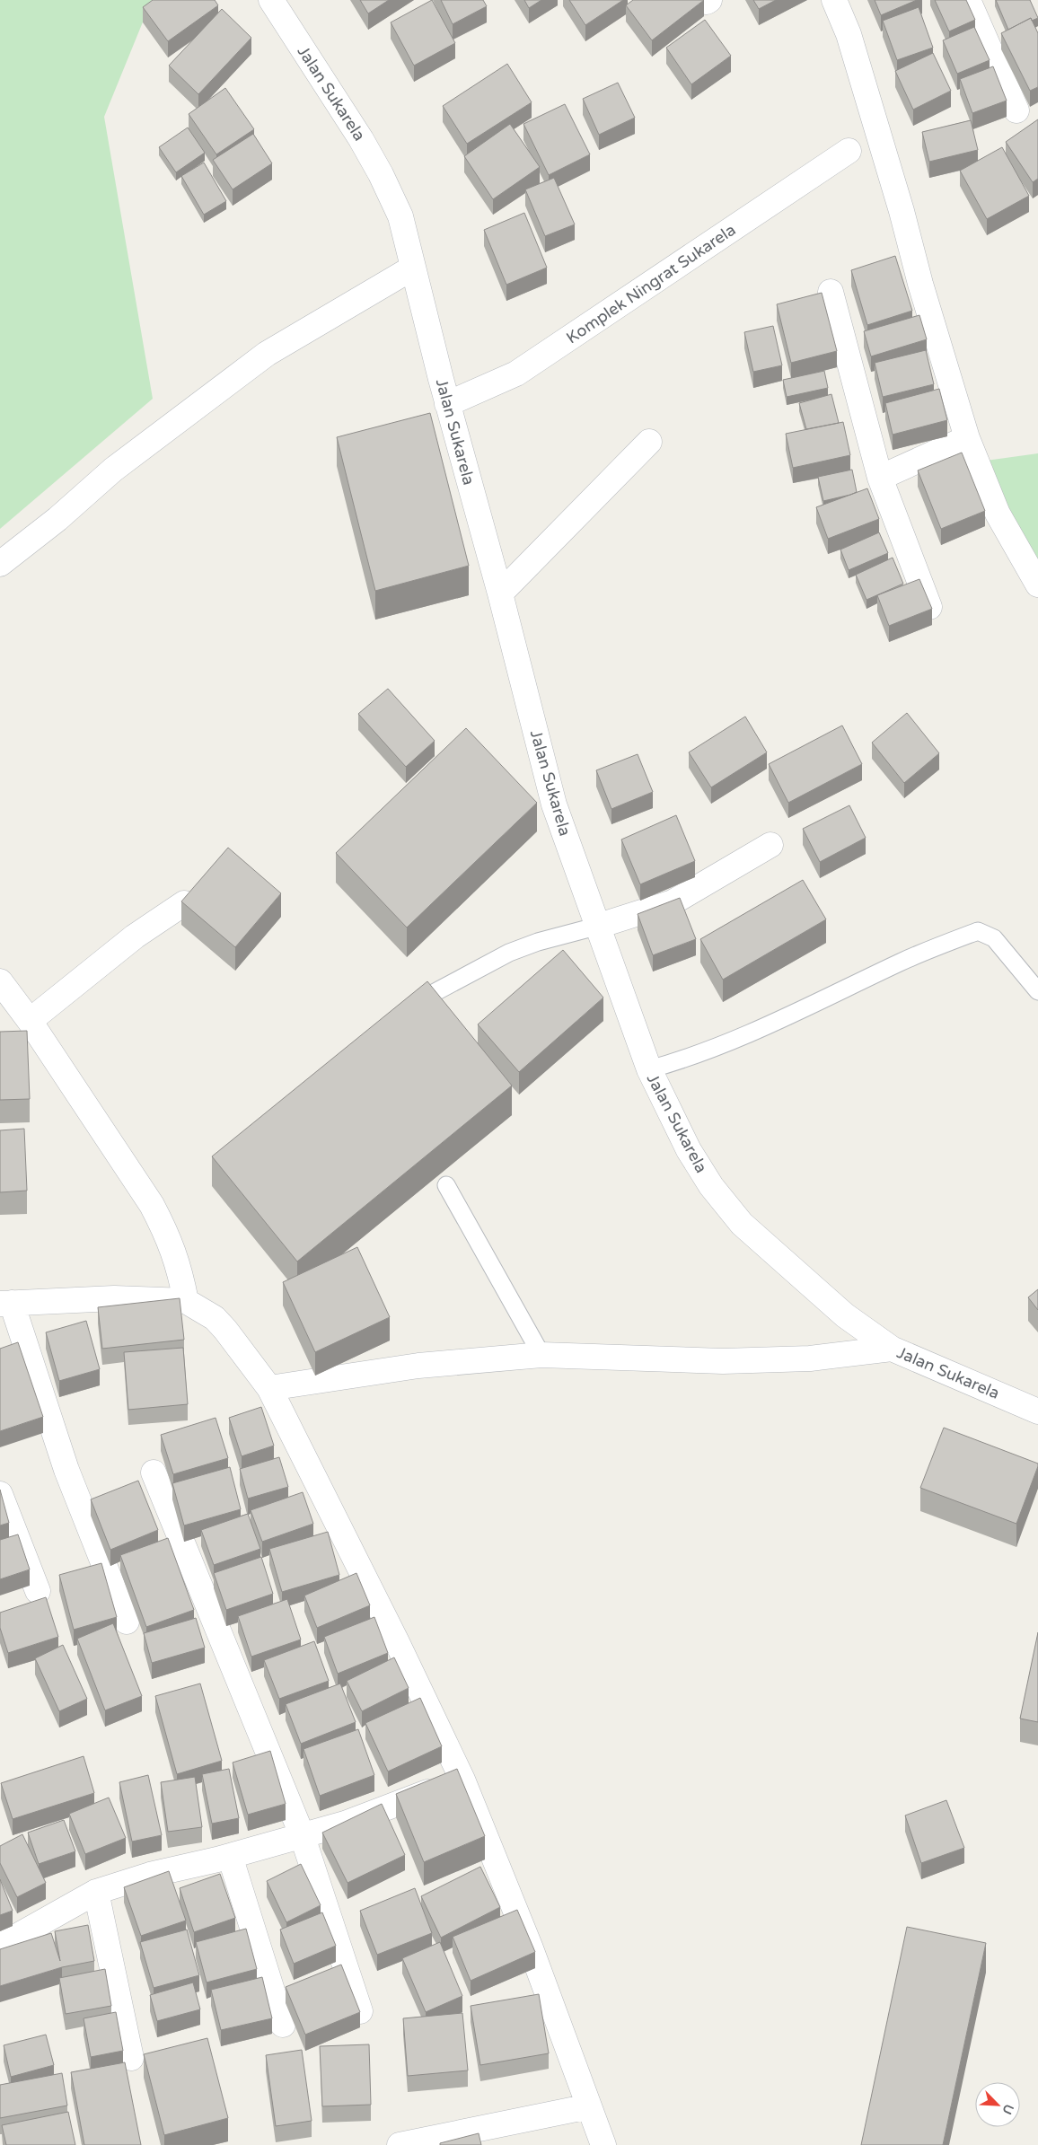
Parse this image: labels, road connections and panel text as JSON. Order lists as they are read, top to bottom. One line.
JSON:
{"streets":{"street":["Jalan Sukarela","Komplek Ningrat Sukarela"]},"crossings":[["Jalan Sukarela","Komplek Ningrat Sukarela"]],"north":"bottom right"}
